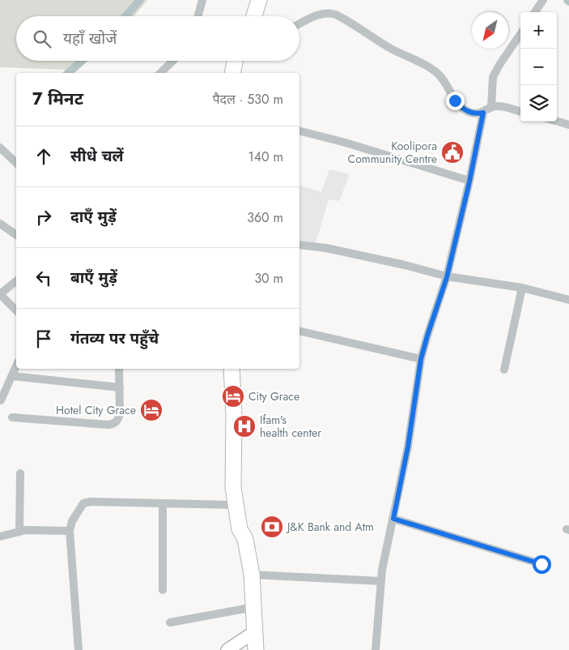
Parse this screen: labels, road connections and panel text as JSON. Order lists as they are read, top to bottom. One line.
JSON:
{"places":{"public building":["Koolipora Community Centre"],"hotel":["City Grace","Hotel City Grace"],"hospital":["Ifam's health center"],"bank":["J&K Bank and Atm"]},"north":"bottom left","page":{"map_buttons":["+","−"],"search":"यहाँ खोजें","heading":["7 मिनट","पैदल · 530 m"],"list":[["सीधे चलें","140 m"],["दाएँ मुड़ें","360 m"],["बाएँ मुड़ें","30 m"],"गंतव्य पर पहुँचे"]}}
